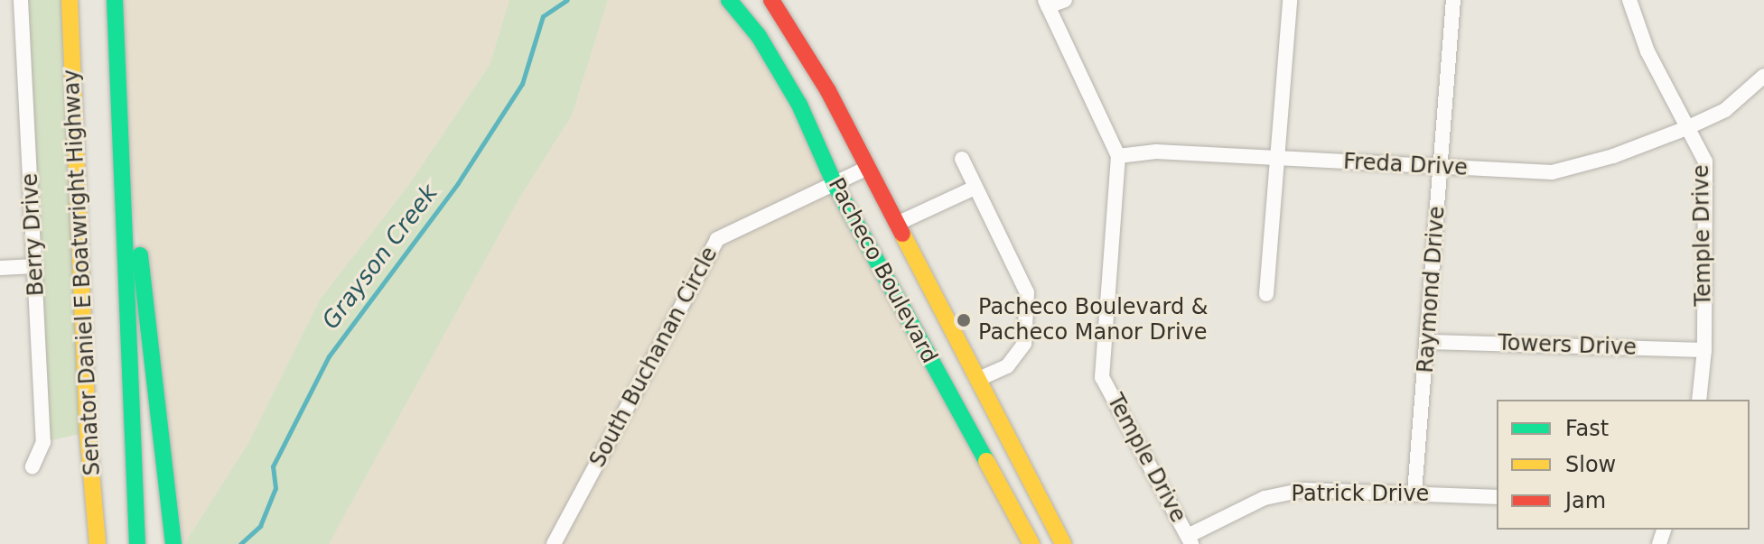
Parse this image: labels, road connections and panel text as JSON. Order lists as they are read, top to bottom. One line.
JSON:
{"streets":{"main road":["Pacheco Boulevard","Senator Daniel E Boatwright Highway"],"street":["Freda Drive","Berry Drive","Temple Drive","Raymond Drive","Towers Drive","South Buchanan Circle","Patrick Drive"]},"crossings":[["Freda Drive","Temple Drive"],["Freda Drive","Raymond Drive"],["Temple Drive","Towers Drive"],["Temple Drive","Patrick Drive"],["Pacheco Boulevard","South Buchanan Circle"],["Raymond Drive","Towers Drive"],["Raymond Drive","Patrick Drive"]],"water":["Grayson Creek"],"places":["Pacheco Boulevard & Pacheco Manor Drive"],"legend":["Fast","Slow","Jam"]}
